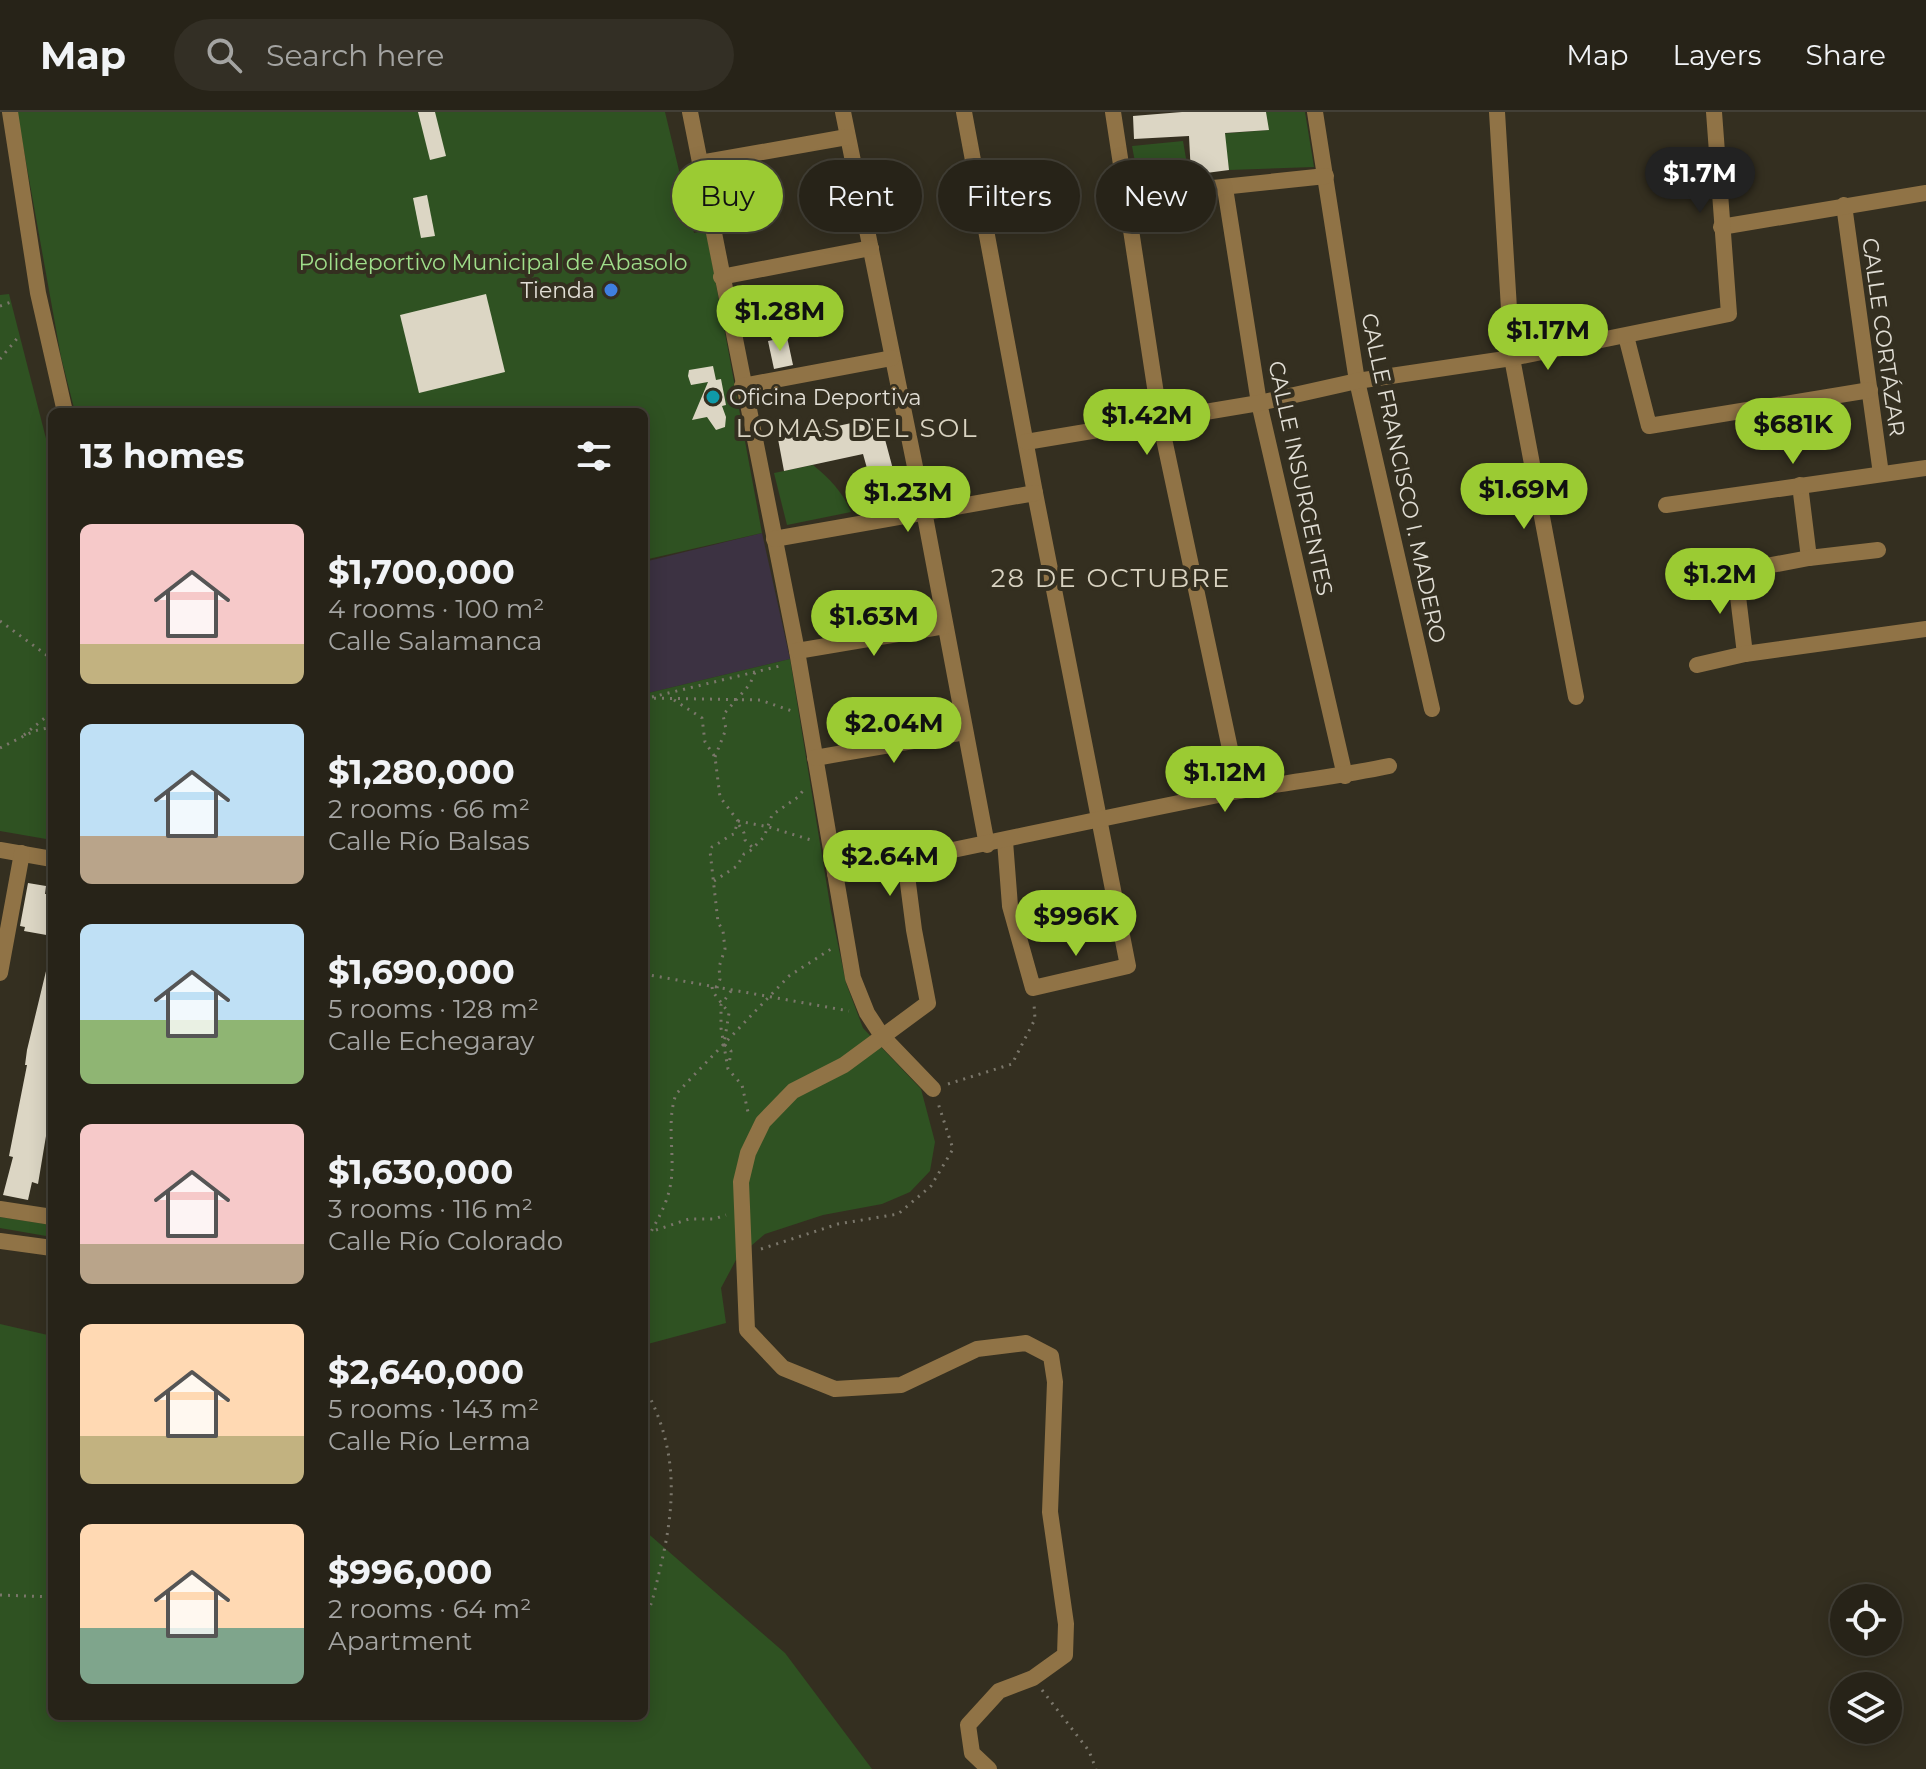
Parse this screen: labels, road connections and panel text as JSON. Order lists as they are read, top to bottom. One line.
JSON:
{"streets":{"street":["CALLE CORTÁZAR","CALLE INSURGENTES","CALLE FRANCISCO I. MADERO"]},"districts":["LOMAS DEL SOL","28 DE OCTUBRE"],"parks":["Polideportivo Municipal de Abasolo"],"places":["Tienda","Oficina Deportiva"],"page":{"header":"Map","search":"Search here","nav":["Map","Layers","Share"],"price":["$1.7M","$1.28M","$1.17M","$1.42M","$681K","$1.69M","$1.23M","$1.2M","$1.63M","$2.04M","$1.12M","$2.64M","$996K"],"chip":["Buy","Rent","Filters","New"],"heading":"13 homes","list":[{"name":"$1,700,000","note":"4 rooms · 100 m² · Calle Salamanca"},{"name":"$1,280,000","note":"2 rooms · 66 m² · Calle Río Balsas"},{"name":"$1,690,000","note":"5 rooms · 128 m² · Calle Echegaray"},{"name":"$1,630,000","note":"3 rooms · 116 m² · Calle Río Colorado"},{"name":"$2,640,000","note":"5 rooms · 143 m² · Calle Río Lerma"},{"name":"$996,000","note":"2 rooms · 64 m² · Apartment"}]}}
